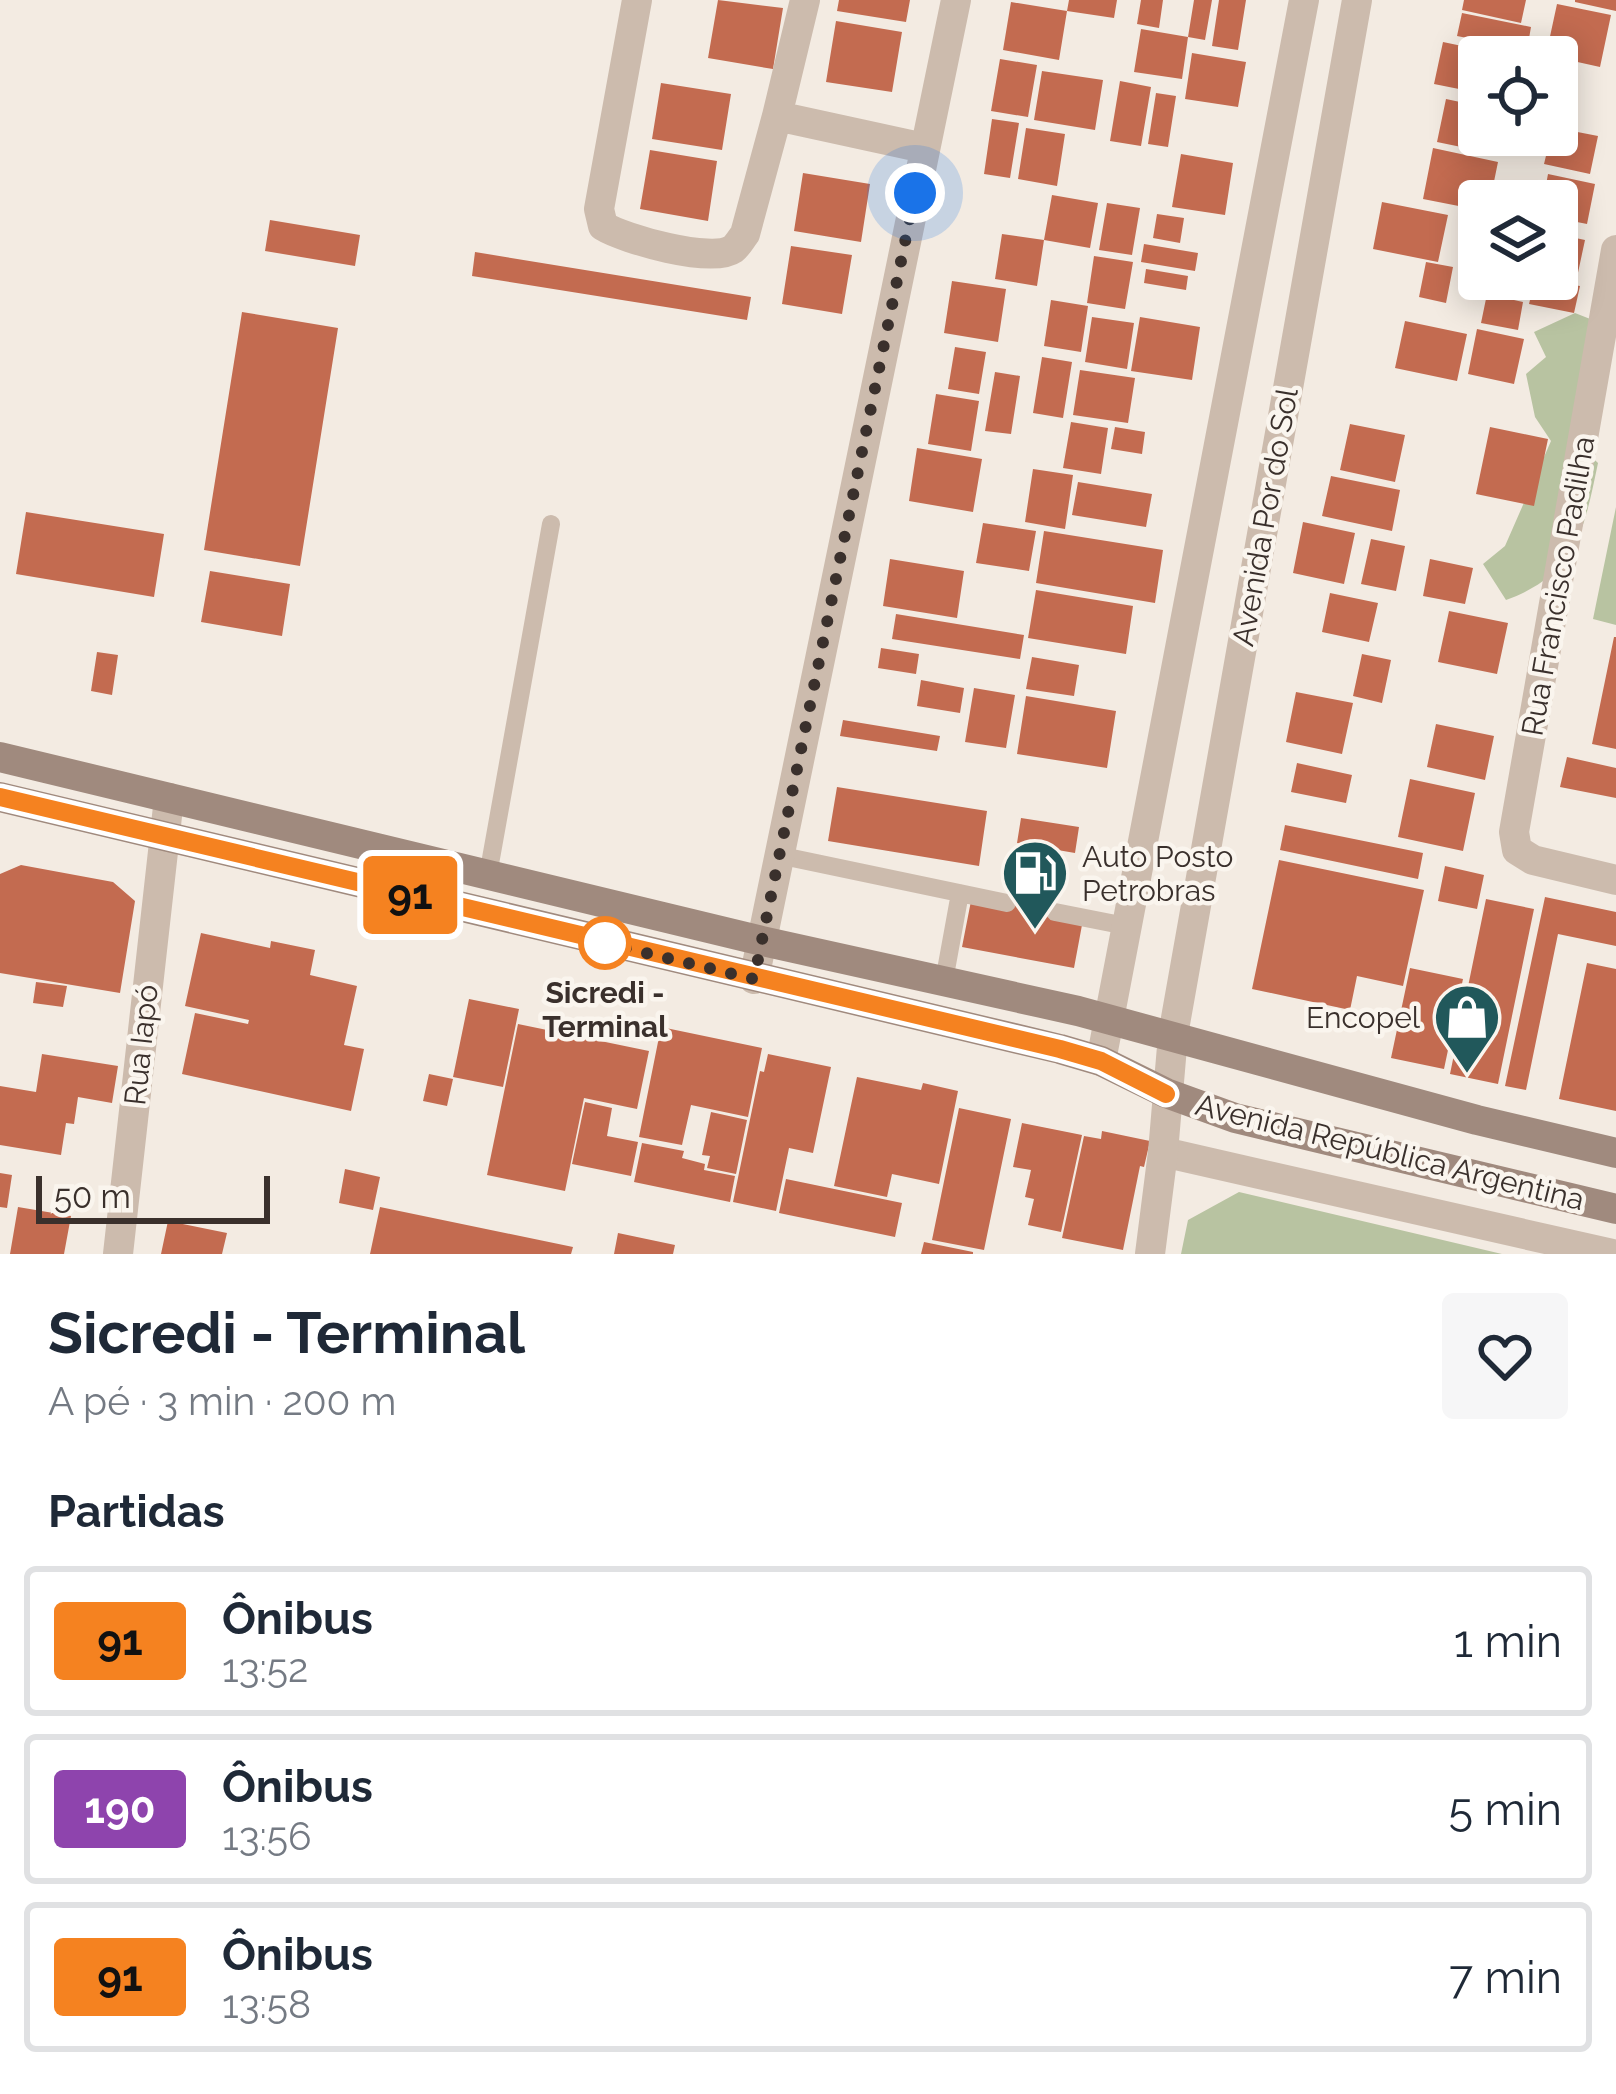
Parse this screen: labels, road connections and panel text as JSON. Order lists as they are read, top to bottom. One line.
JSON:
{"streets":{"main road":["Avenida República Argentina"],"street":["Avenida Por do Sol","Rua Francisco Padilha","Rua Iapó"]},"crossings":[["Avenida Por do Sol","Avenida República Argentina"],["Rua Iapó","Avenida República Argentina"]],"places":{"fuel station":["Auto Posto Petrobras"],"other":["Sicredi - Terminal"],"shop":["Encopel"]},"lines":["bus line 91"],"scale_bar":"50 m","page":{"on_map":"91","scale":"50 m","heading":[["Sicredi - Terminal","A pé · 3 min · 200 m"],"Partidas"],"list":[{"mark":"91","name":"Ônibus","note":"13:52","value":"1 min"},{"mark":"190","name":"Ônibus","note":"13:56","value":"5 min"},{"mark":"91","name":"Ônibus","note":"13:58","value":"7 min"}]}}
